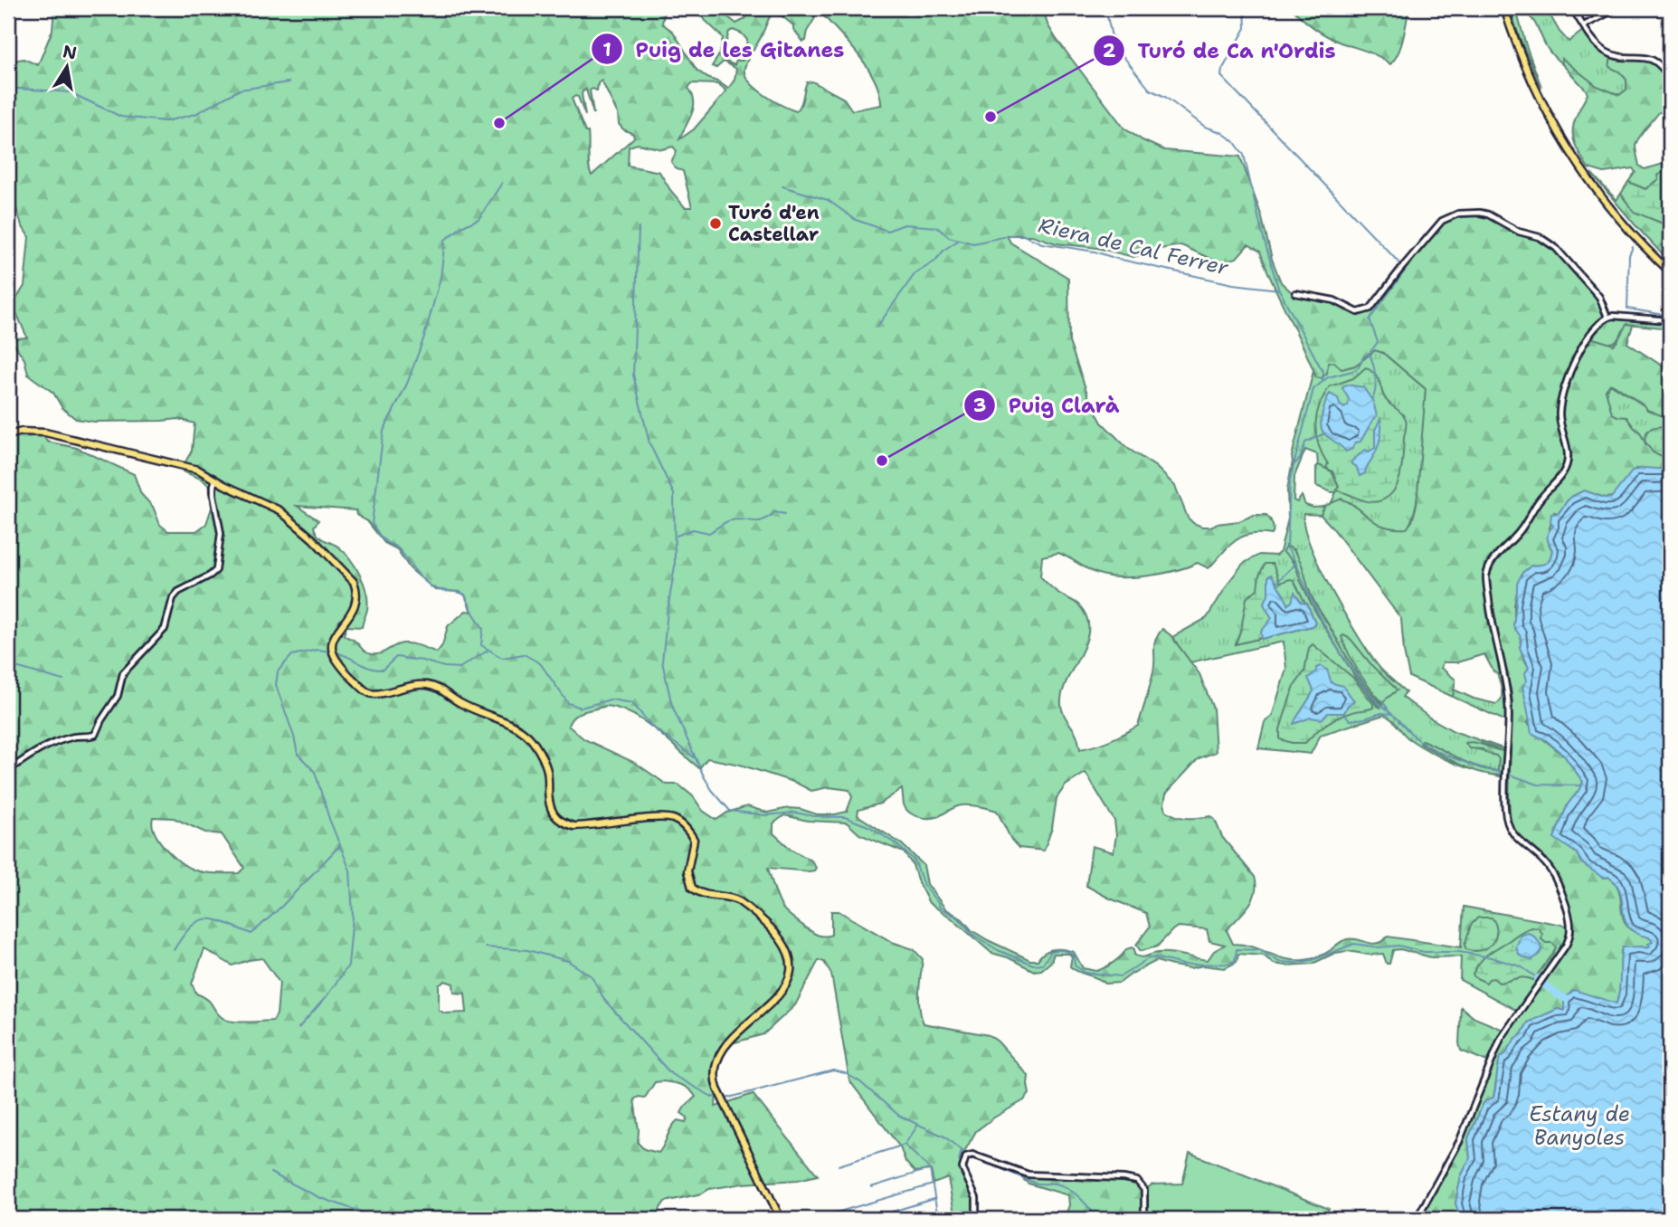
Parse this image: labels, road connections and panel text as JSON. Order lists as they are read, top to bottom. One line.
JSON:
{"water":["Riera de Cal Ferrer","Estany de Banyoles"],"places":["Turó de Ca n'Ordis","Puig de les Gitanes","Turó d'en Castellar","Puig Clarà"],"north":"top"}
